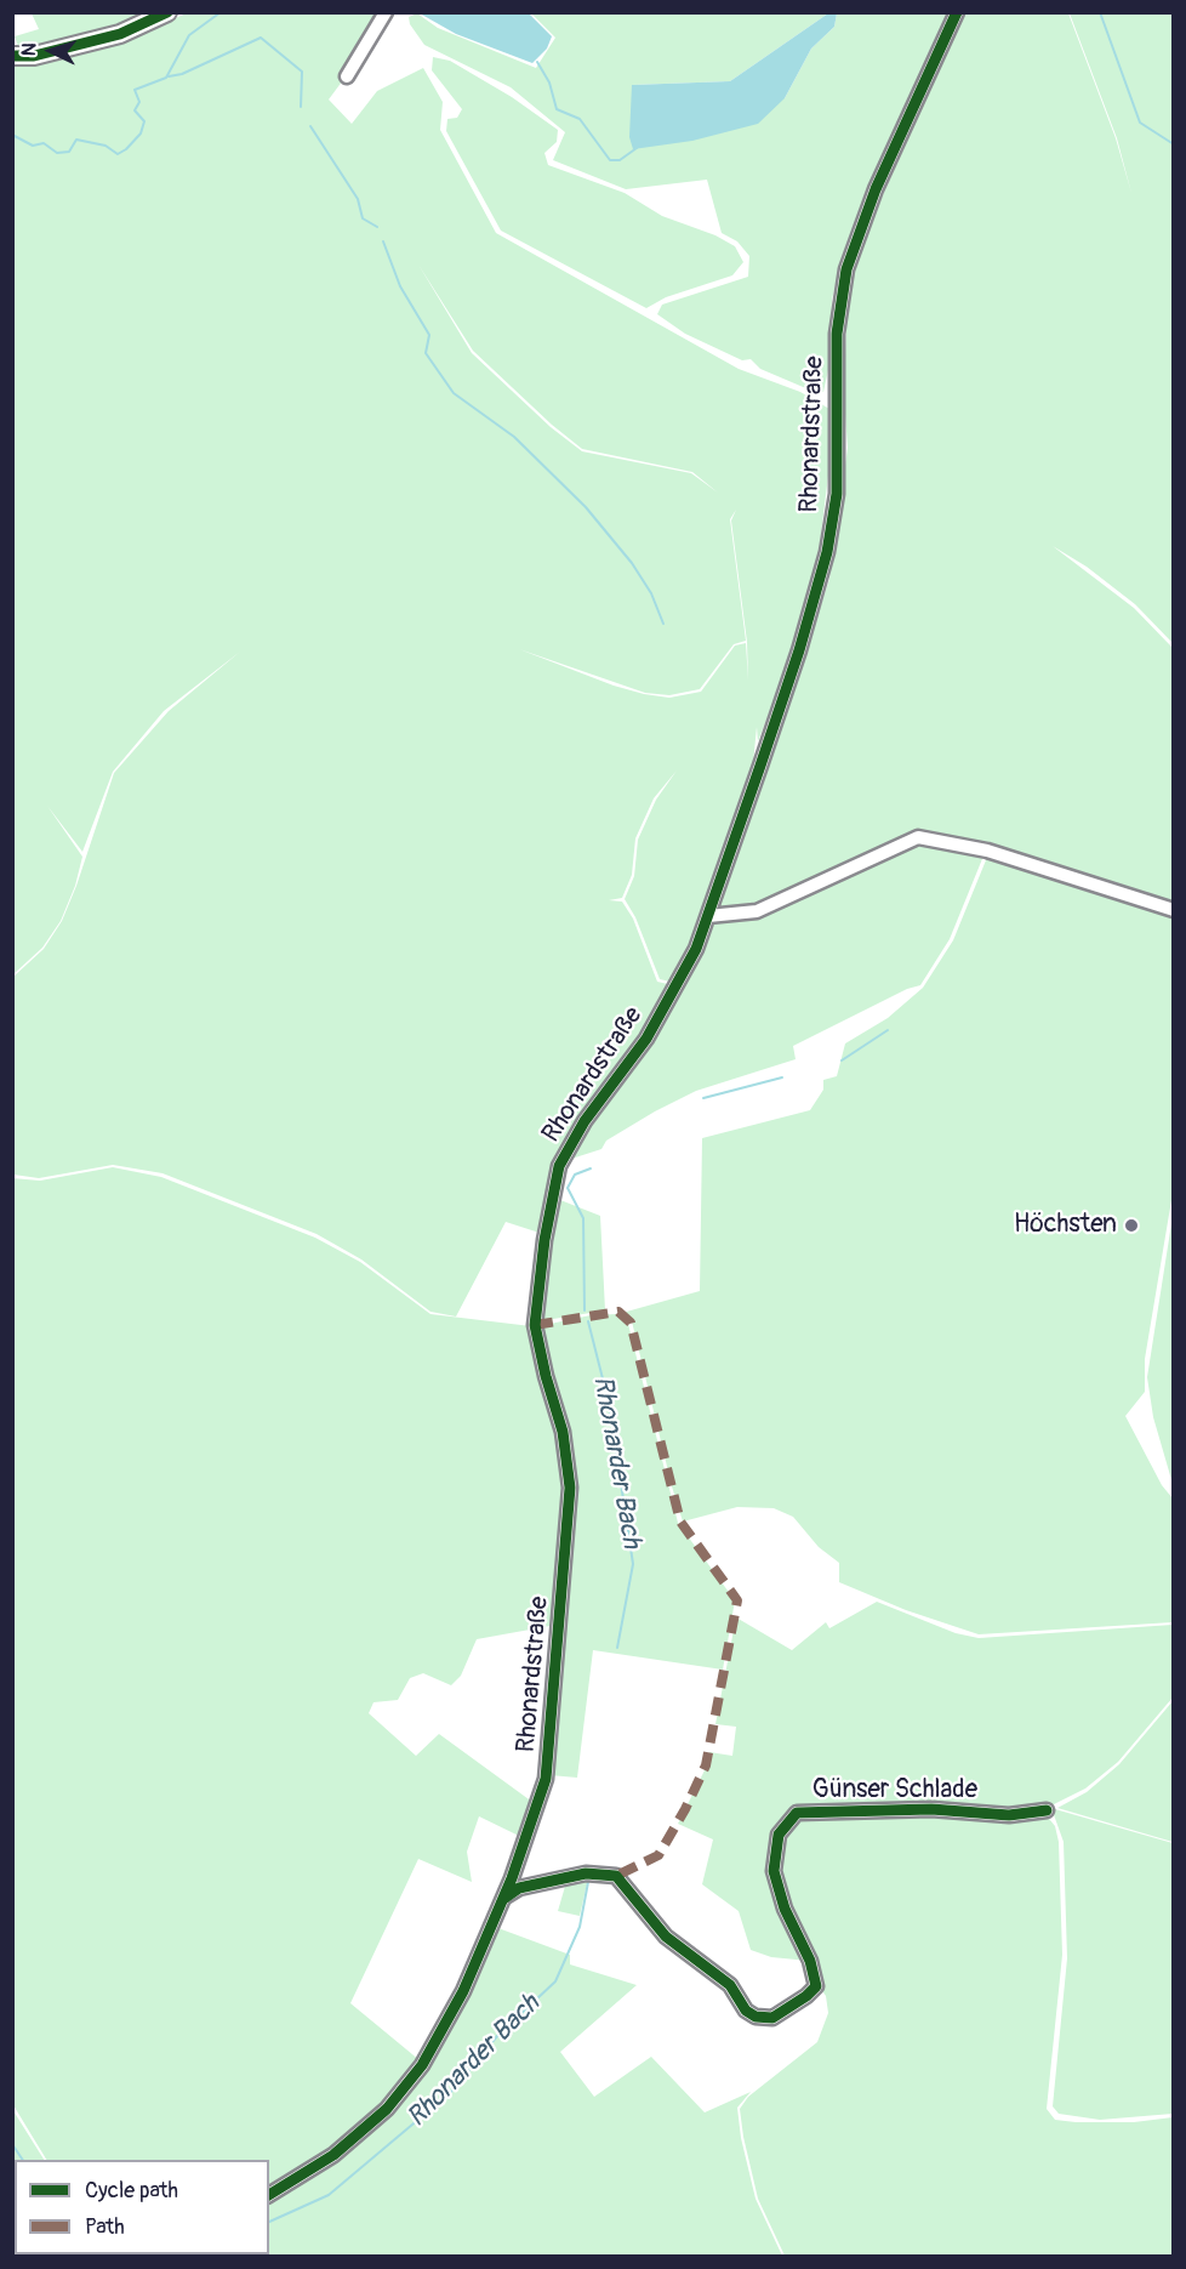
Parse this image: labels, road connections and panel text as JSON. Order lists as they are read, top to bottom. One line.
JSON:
{"streets":{"street":["Rhonardstraße","Günser Schlade"]},"crossings":[["Rhonardstraße","Günser Schlade"]],"water":["Rhonarder Bach"],"places":["Höchsten"],"legend":["Cycle path","Path"],"north":"left"}
